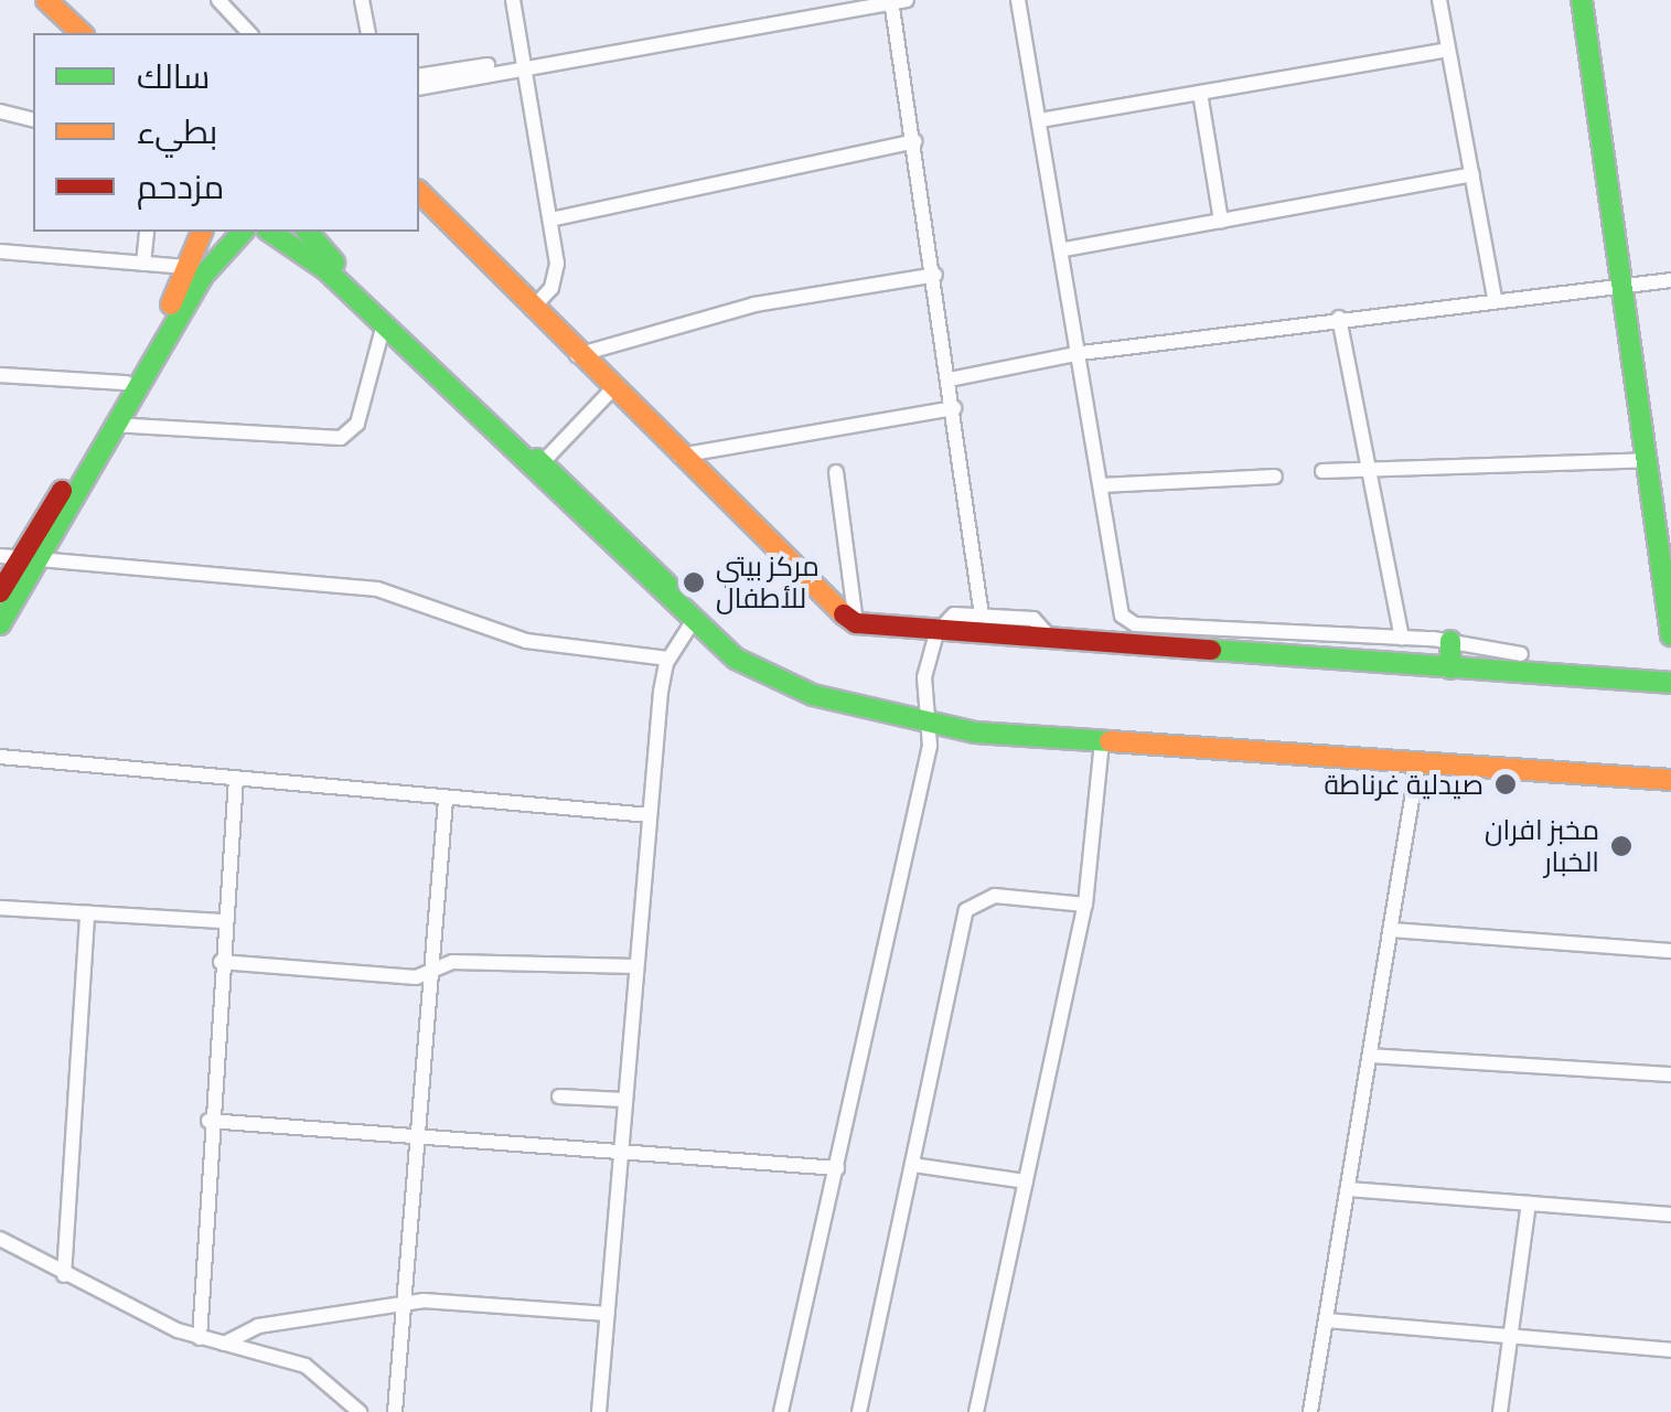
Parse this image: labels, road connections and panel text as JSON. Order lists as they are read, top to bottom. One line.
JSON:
{"places":["مركز بيتي للأطفال","صيدلية غرناطة","مخبز افران الخبار"],"legend":["سالك","بطيء","مزدحم"]}
